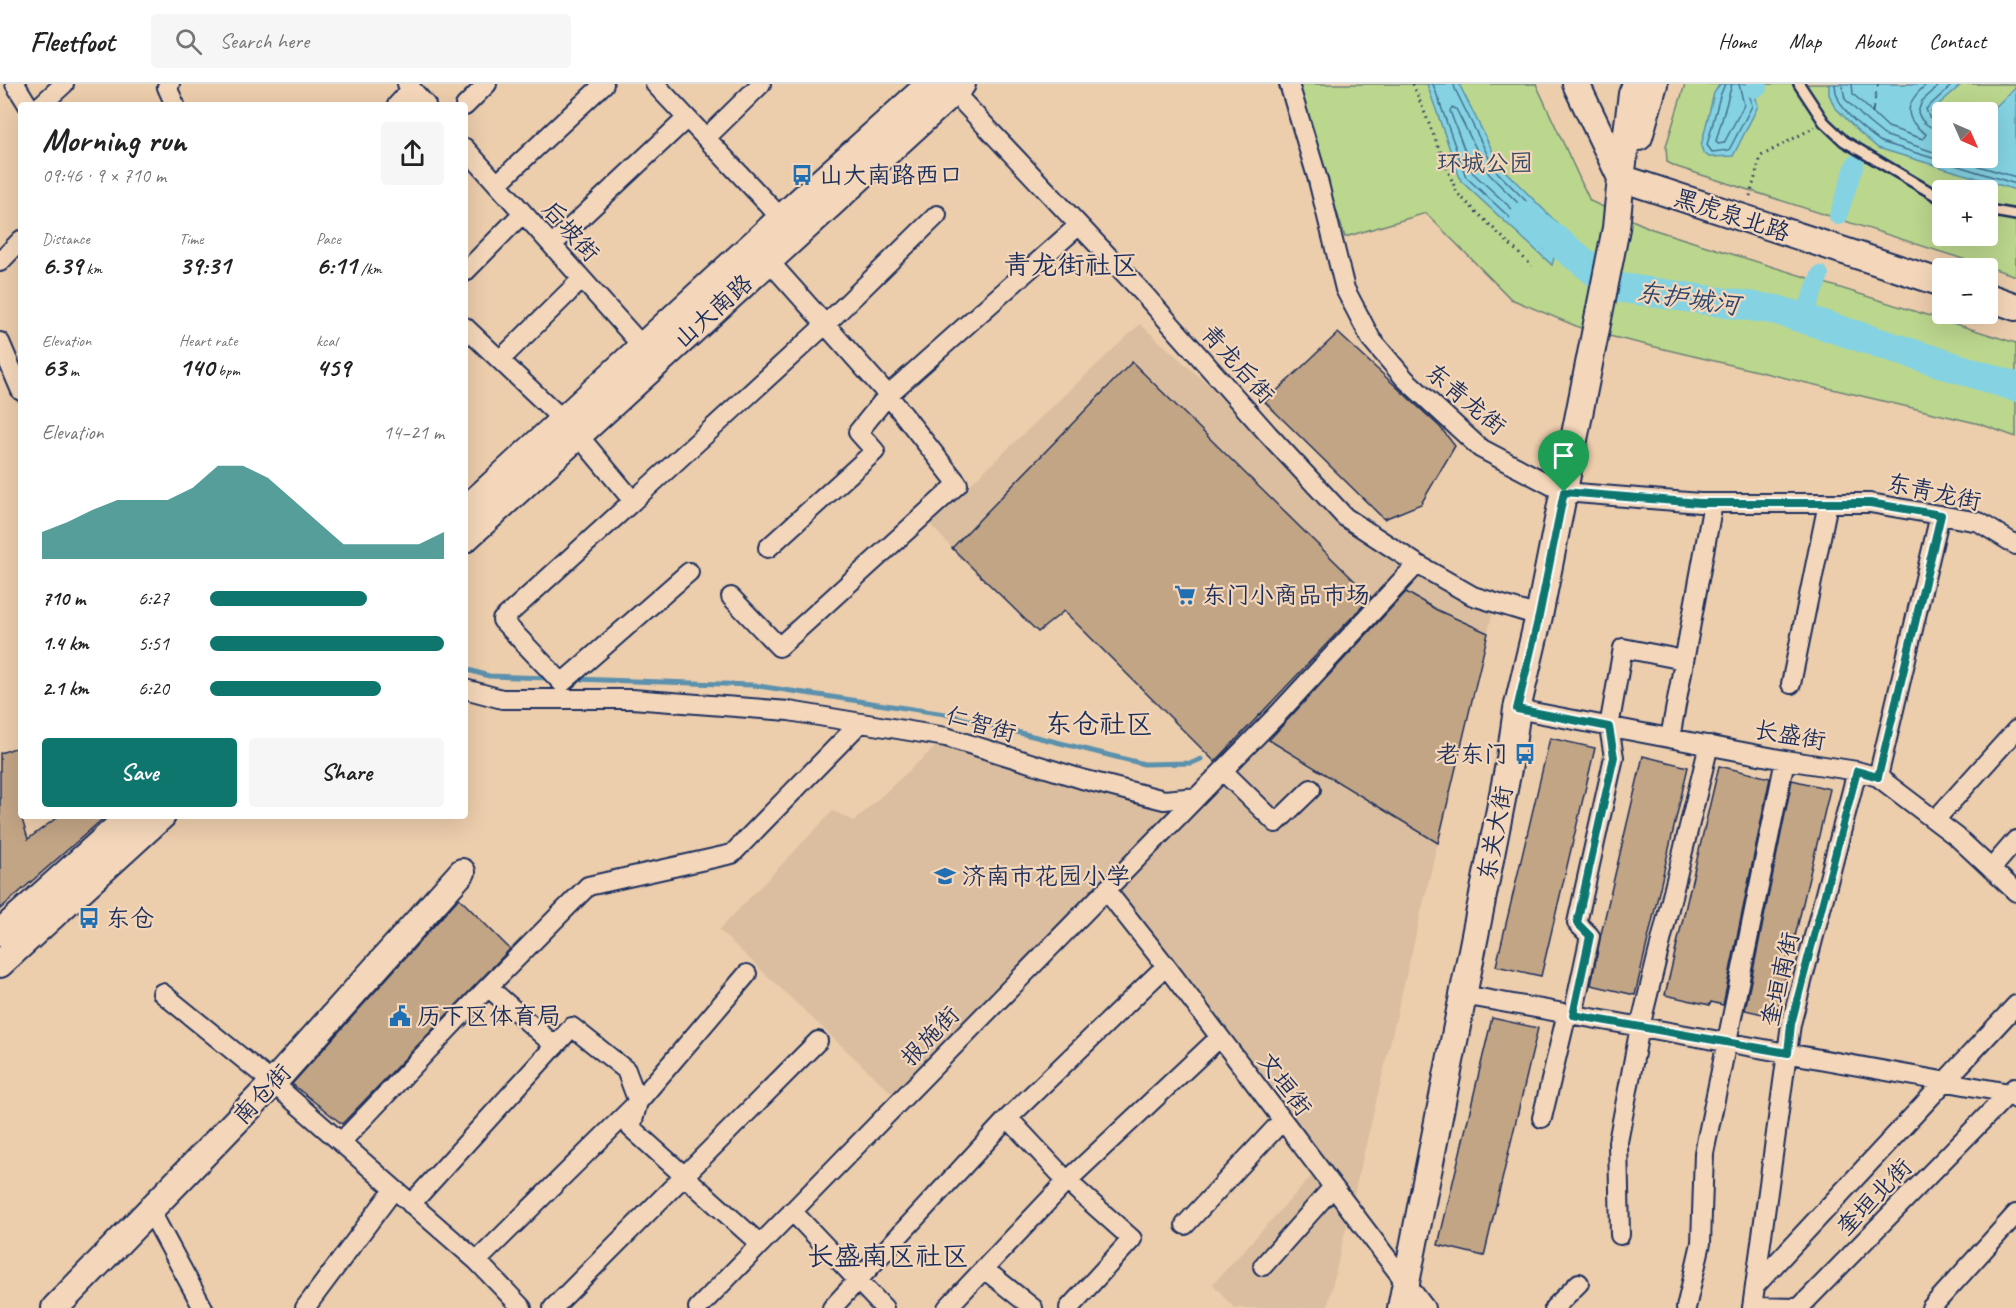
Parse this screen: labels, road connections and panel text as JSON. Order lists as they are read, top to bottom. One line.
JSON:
{"streets":{"main road":["黑虎泉北路","山大南路","东关大街","南仓街"],"street":["后坡街","青龙后街","东青龙街","仁智街","长盛街","奎垣南街","报施街","文垣街","奎垣北街"]},"crossings":[["黑虎泉北路","东关大街"],["后坡街","山大南路"],["山大南路","青龙后街"],["青龙后街","东关大街"],["东青龙街","东关大街"],["仁智街","报施街"],["长盛街","东关大街"],["长盛街","奎垣南街"],["东关大街","文垣街"],["奎垣南街","奎垣北街"],["报施街","文垣街"]],"districts":["青龙街社区","东仓社区","长盛南区社区"],"water":["东护城河"],"parks":["环城公园"],"places":{"bus stop":["山大南路西口","老东门","东仓"],"supermarket":["东门小商品市场"],"school or university":["济南市花园小学"],"public building":["历下区体育局"]},"north":"bottom right","page":{"header":"Fleetfoot","search":"Search here","nav":["Home","Map","About","Contact"],"map_buttons":["+","−"],"heading":["Morning run","09:46 · 9 × 710 m"],"stats":[["Distance","6.39 km"],["Time","39:31"],["Pace","6:11 /km"],["Elevation","63 m"],["Heart rate","140 bpm"],["kcal","459"]],"chart":["Elevation","14–21 m"],"list":[{"name":"710 m","note":"6:27"},{"name":"1.4 km","note":"5:51"},{"name":"2.1 km","note":"6:20"}],"buttons":["Save","Share"]}}
